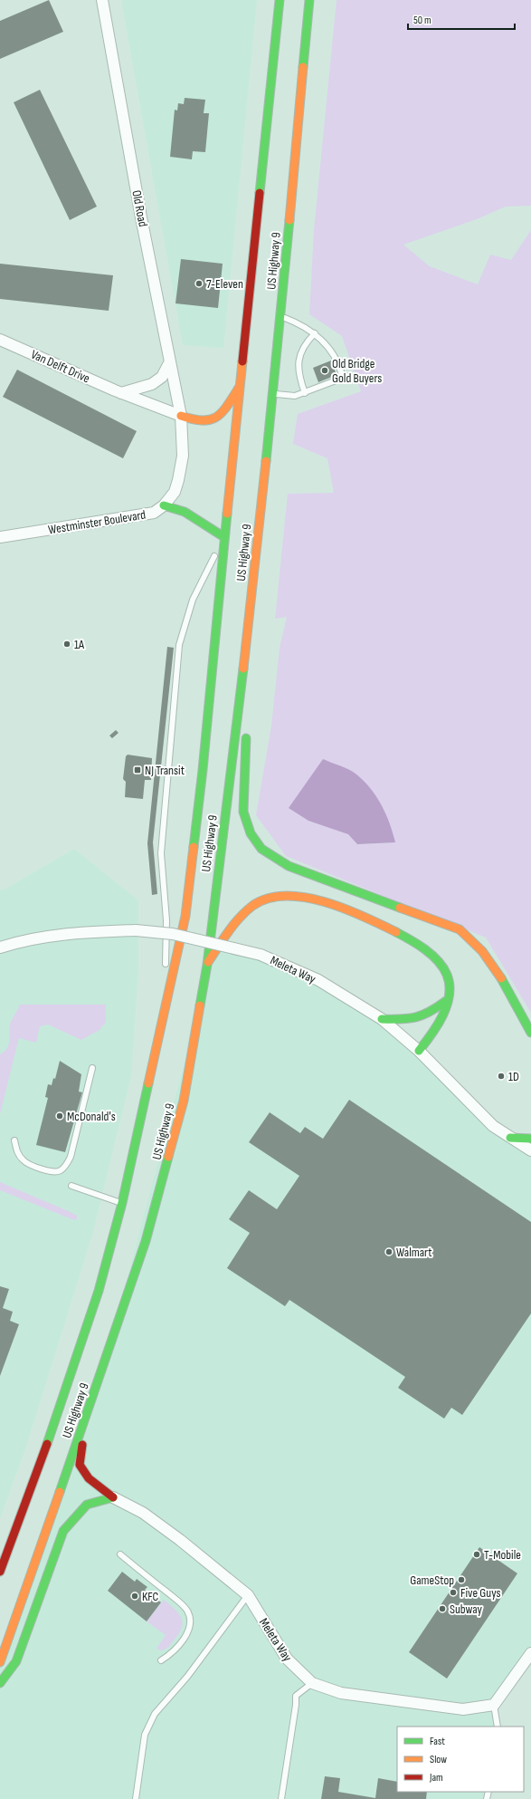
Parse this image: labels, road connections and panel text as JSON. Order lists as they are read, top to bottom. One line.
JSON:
{"streets":{"highway":["US Highway 9"],"street":["Old Road","Van Delft Drive","Westminster Boulevard","Meleta Way"]},"crossings":[["Old Road","Van Delft Drive"],["Old Road","Westminster Boulevard"],["Van Delft Drive","Westminster Boulevard"]],"places":{"other":["7-Eleven","Old Bridge Gold Buyers","1A","1D","McDonald's","Walmart","T-Mobile","GameStop","Five Guys","KFC","Subway"],"transit":["NJ Transit"]},"legend":["Fast","Slow","Jam"],"scale_bar":"50 m"}
